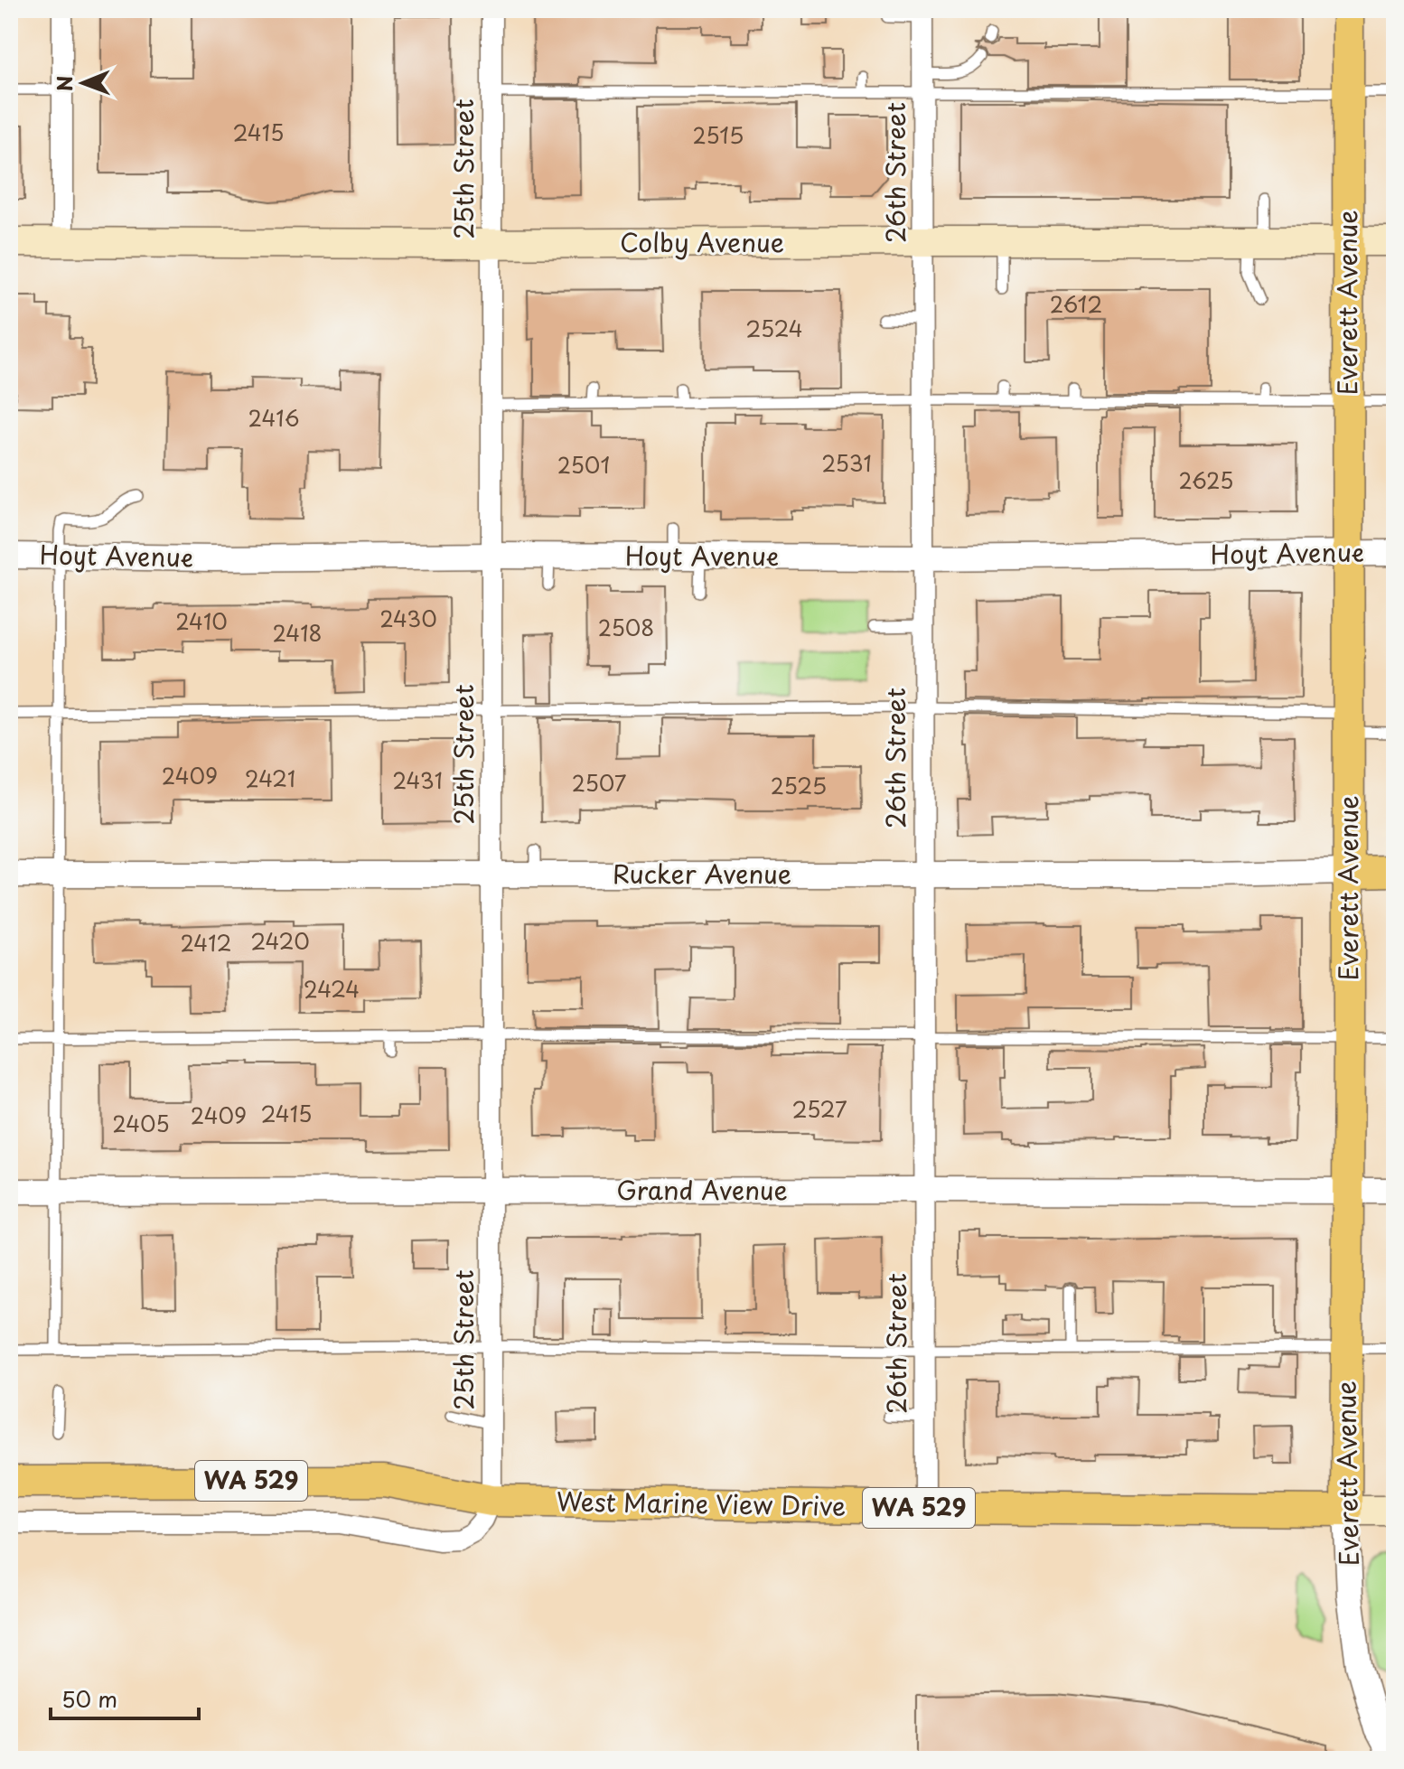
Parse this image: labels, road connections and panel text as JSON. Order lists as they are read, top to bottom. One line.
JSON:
{"streets":{"main road":["Colby Avenue","Everett Avenue","Rucker Avenue","WA 529","West Marine View Drive"],"street":["25th Street","26th Street","Hoyt Avenue","Grand Avenue"]},"crossings":[["25th Street","Colby Avenue"],["25th Street","Hoyt Avenue"],["25th Street","Rucker Avenue"],["25th Street","Grand Avenue"],["25th Street","West Marine View Drive"],["26th Street","Colby Avenue"],["26th Street","Hoyt Avenue"],["26th Street","Rucker Avenue"],["26th Street","Grand Avenue"],["26th Street","West Marine View Drive"],["Colby Avenue","Everett Avenue"],["Everett Avenue","Hoyt Avenue"],["Everett Avenue","Rucker Avenue"],["Everett Avenue","Grand Avenue"],["Everett Avenue","West Marine View Drive"]],"house_numbers":["2415","2515","2612","2524","2416","2531","2501","2625","2430","2410","2508","2418","2409","2421","2431","2507","2525","2420","2412","2424","2527","2415","2409","2405"],"scale_bar":"50 m","north":"left"}
